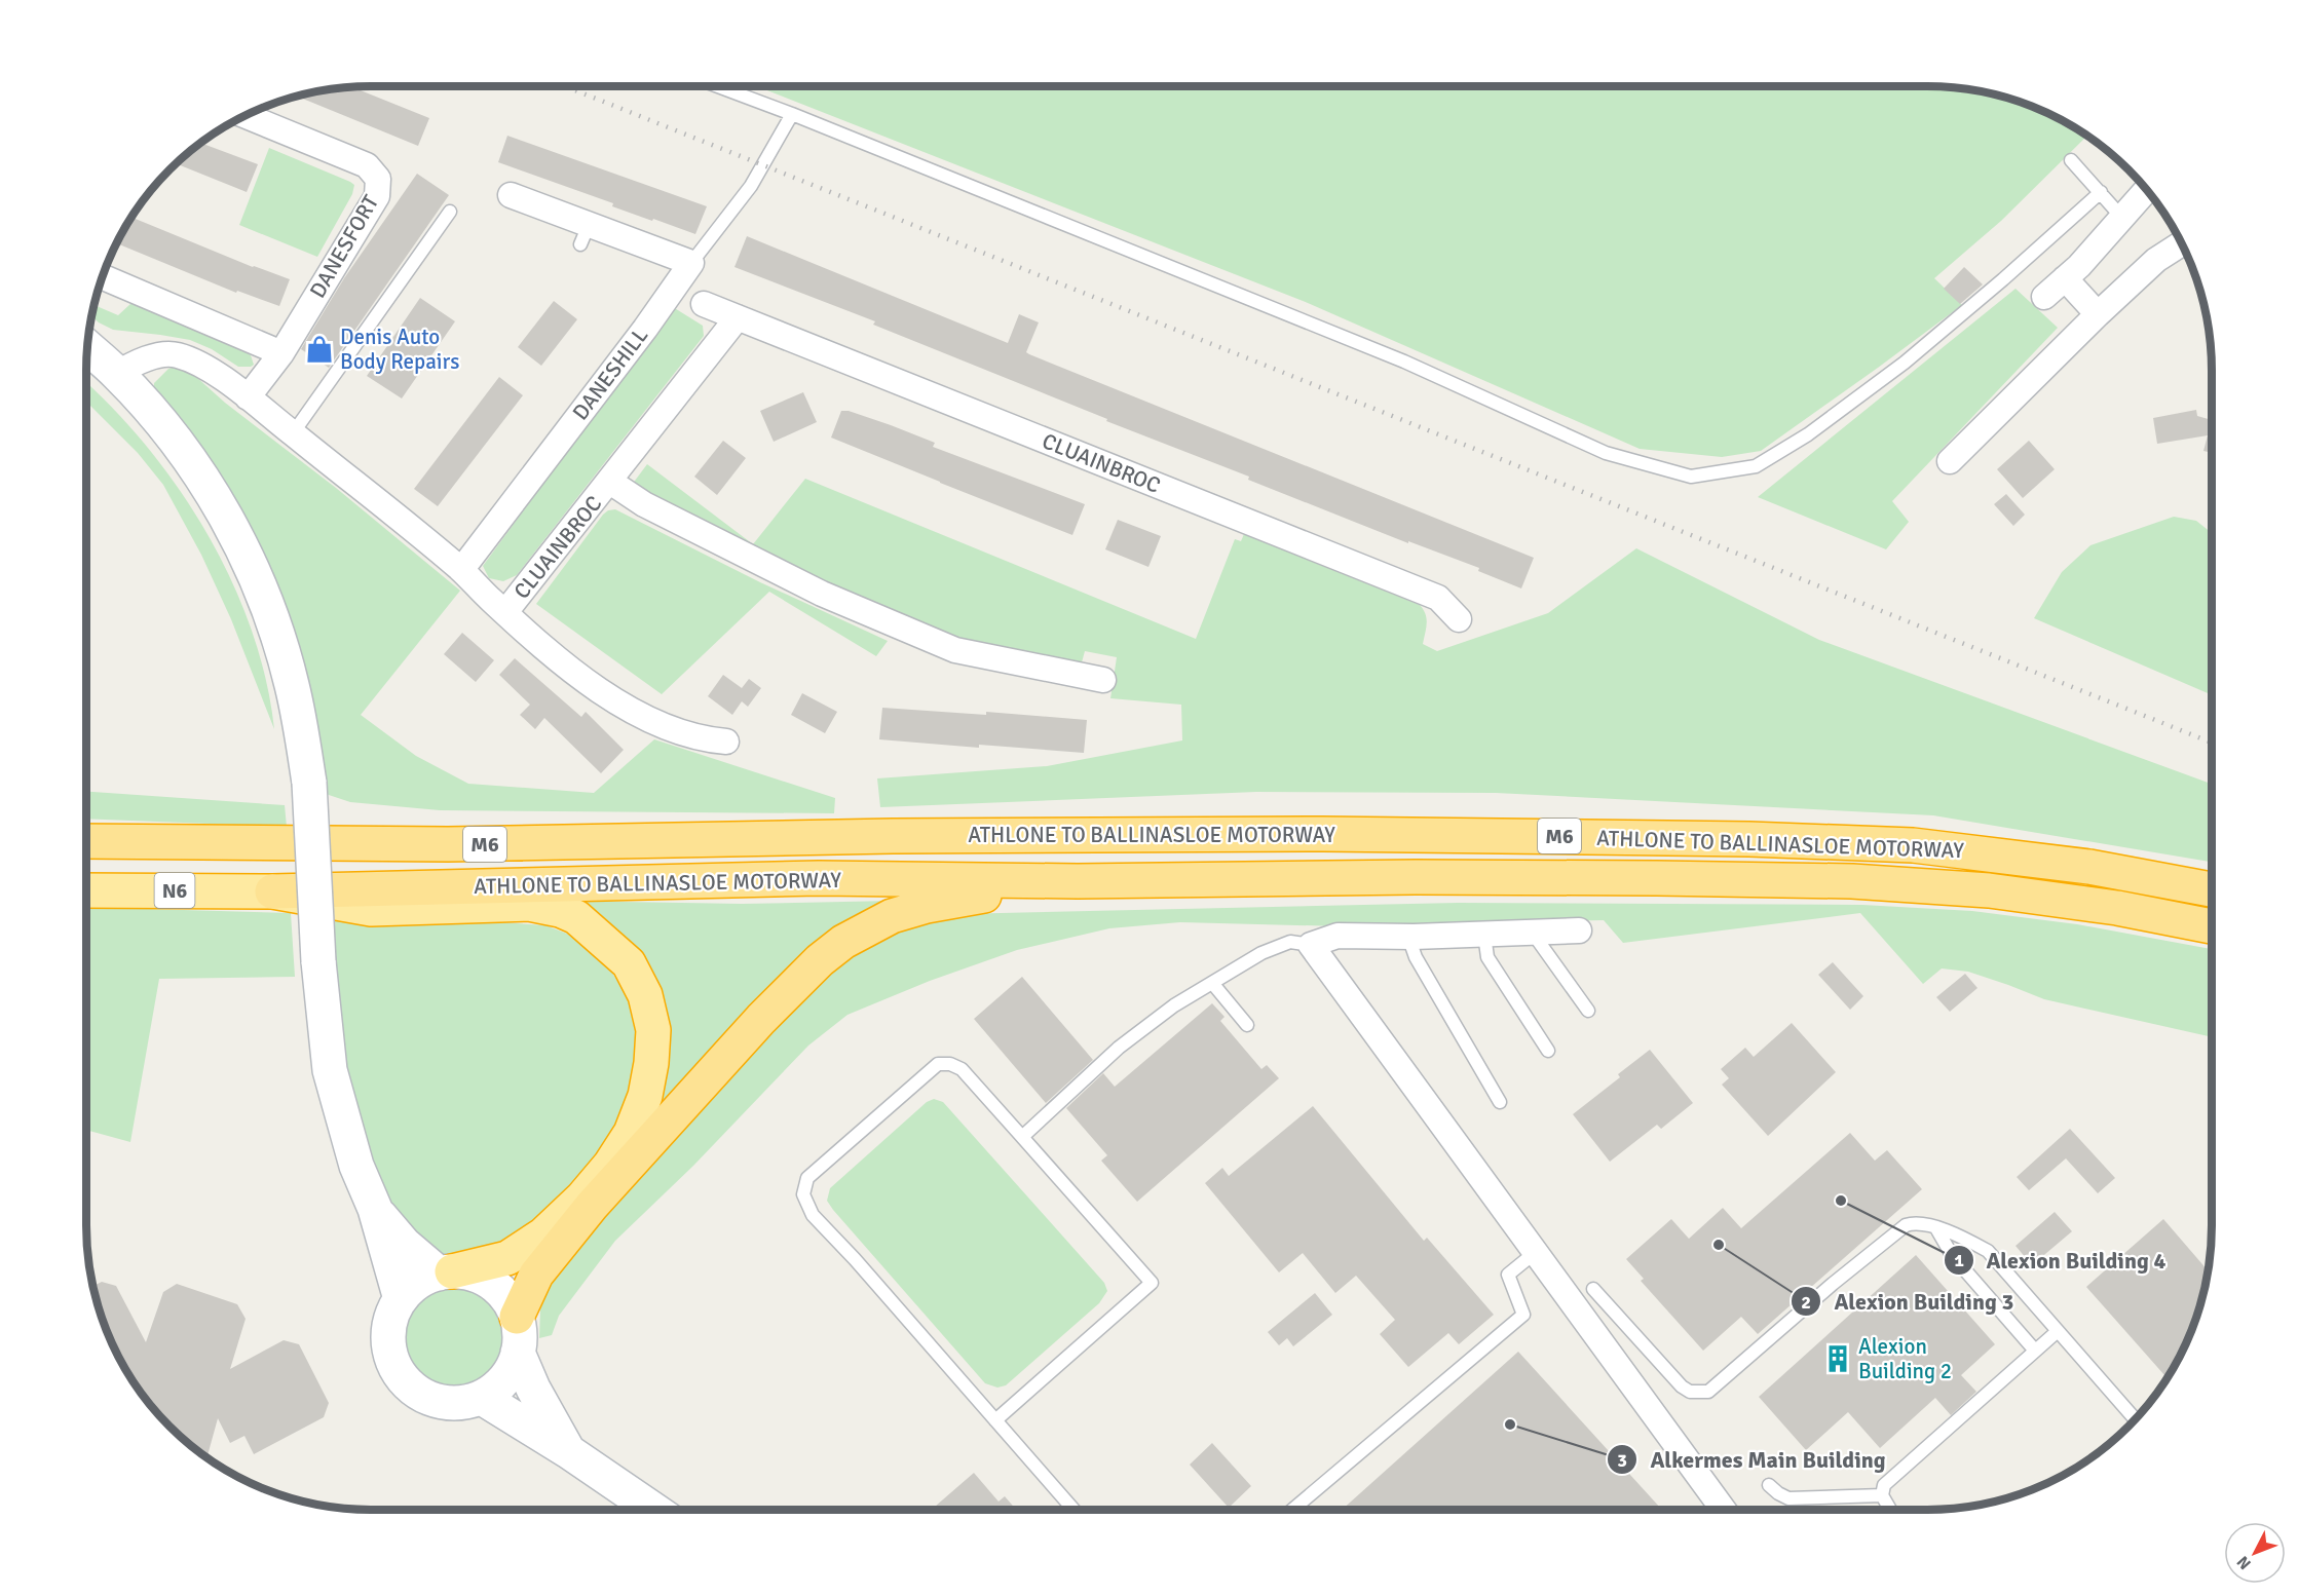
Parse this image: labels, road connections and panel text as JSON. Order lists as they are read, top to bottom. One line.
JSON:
{"streets":{"highway":["ATHLONE TO BALLINASLOE MOTORWAY","M6","N6"],"street":["DANESFORT","DANESHILL","CLUAINBROC"]},"crossings":[["ATHLONE TO BALLINASLOE MOTORWAY","N6"]],"places":{"shop":["Denis Auto Body Repairs"],"other":["Alexion Building 4","Alexion Building 3","Alkermes Main Building"],"building":["Alexion Building 2"]},"north":"bottom left"}
